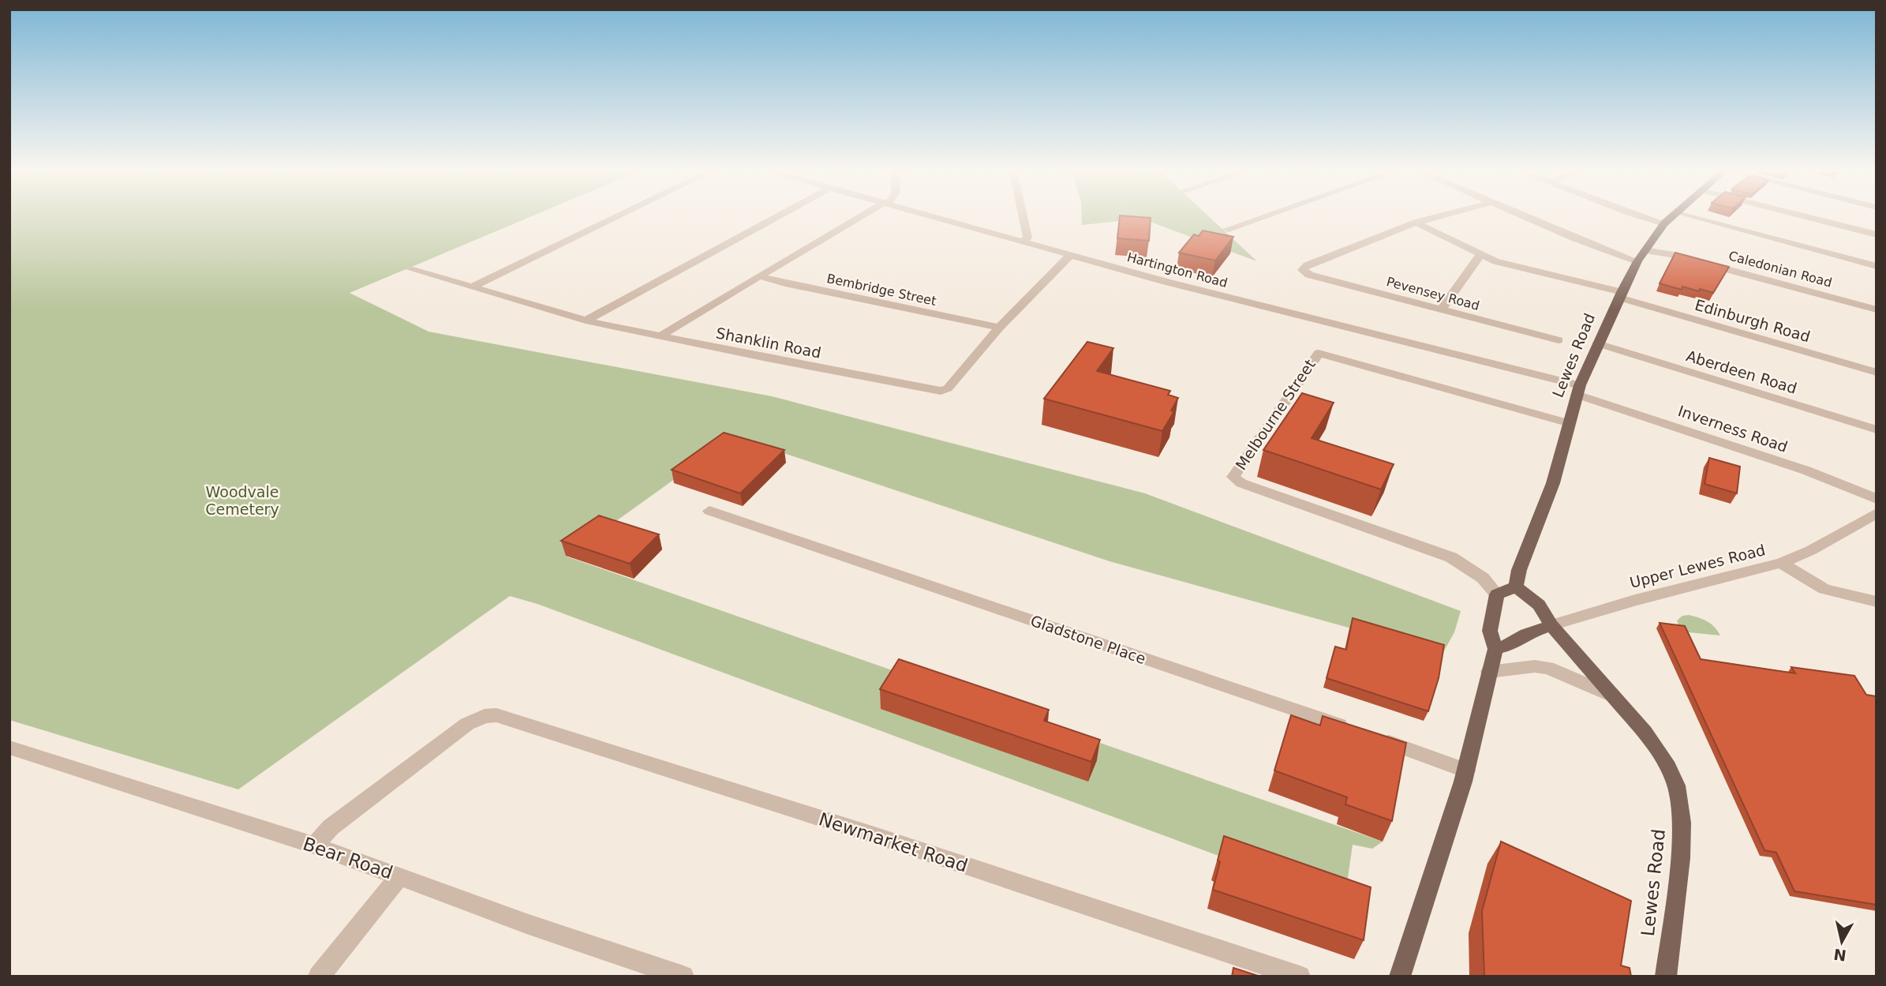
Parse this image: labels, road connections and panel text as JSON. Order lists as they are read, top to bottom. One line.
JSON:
{"streets":{"main road":["Lewes Road","Upper Lewes Road"],"street":["Caledonian Road","Hartington Road","Bembridge Street","Pevensey Road","Edinburgh Road","Shanklin Road","Aberdeen Road","Melbourne Street","Inverness Road","Gladstone Place","Newmarket Road","Bear Road"]},"crossings":[["Caledonian Road","Lewes Road"],["Hartington Road","Shanklin Road"],["Hartington Road","Lewes Road"],["Hartington Road","Inverness Road"],["Bembridge Street","Shanklin Road"],["Pevensey Road","Edinburgh Road"],["Edinburgh Road","Lewes Road"],["Lewes Road","Aberdeen Road"],["Lewes Road","Melbourne Street"],["Lewes Road","Inverness Road"],["Lewes Road","Upper Lewes Road"],["Newmarket Road","Bear Road"]],"parks":["Woodvale Cemetery"],"north":"bottom"}
